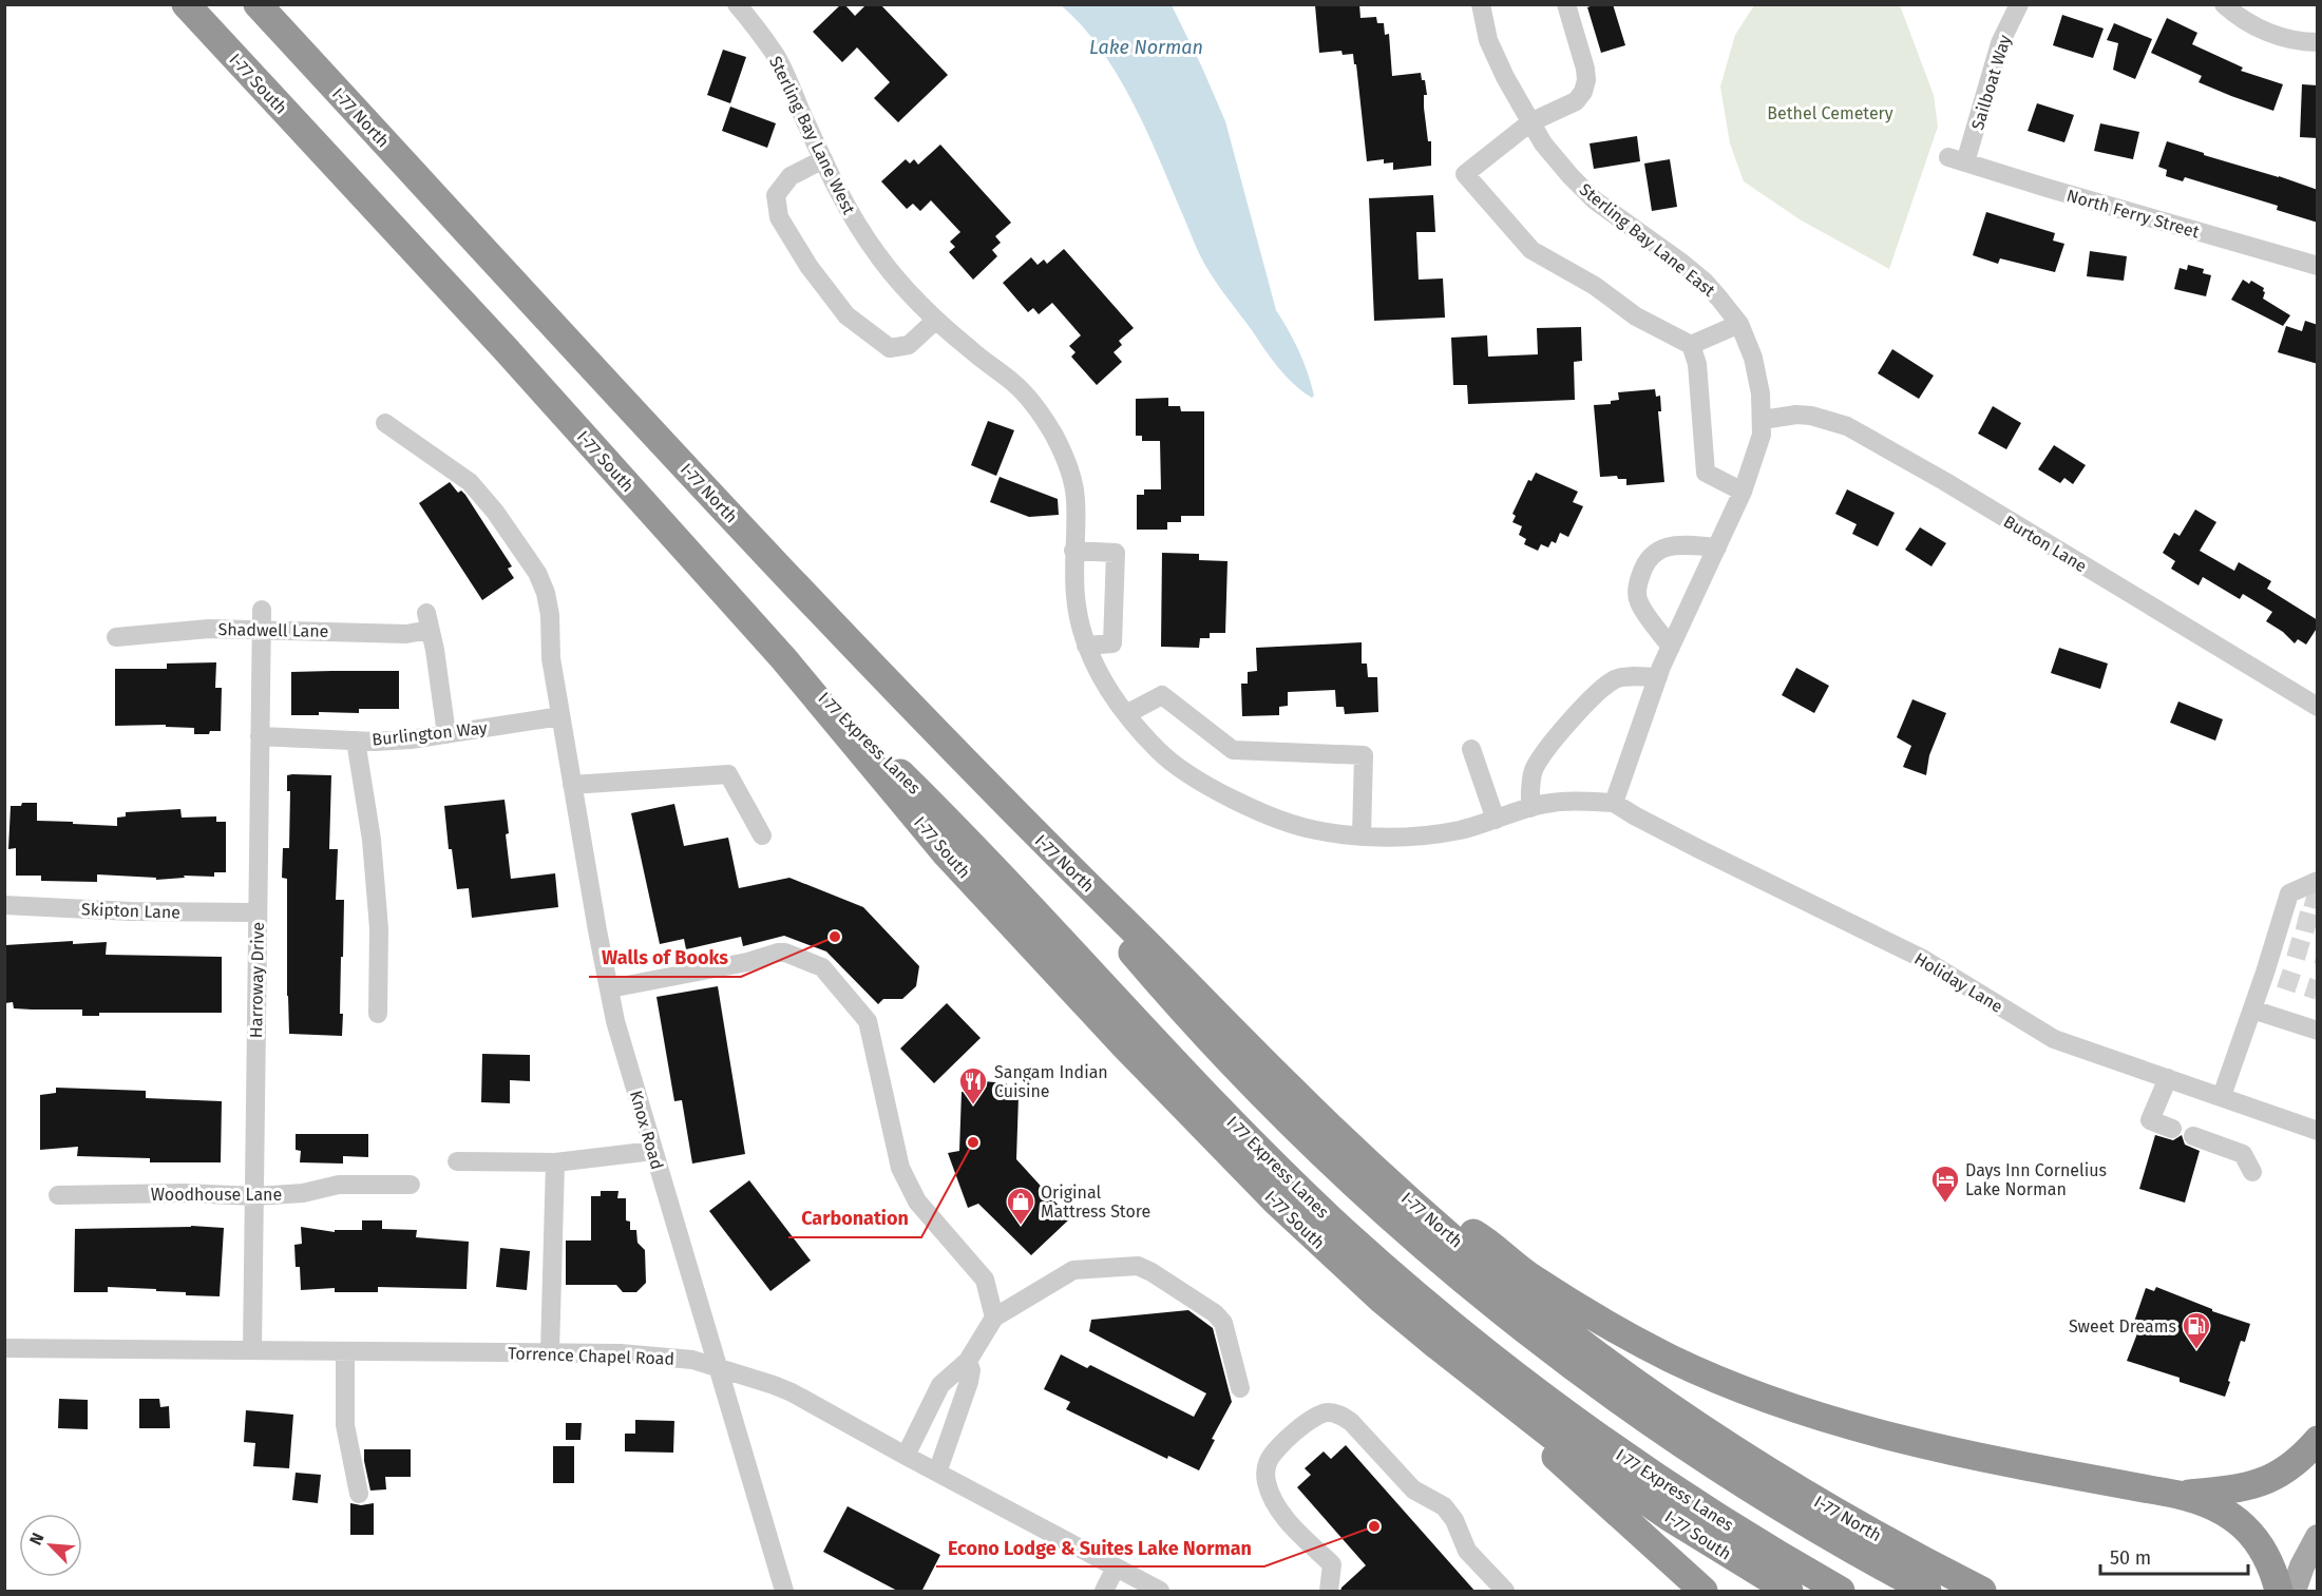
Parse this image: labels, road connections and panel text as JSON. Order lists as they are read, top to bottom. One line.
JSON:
{"streets":{"highway":["I-77 South","I-77 North","I 77 Express Lanes"],"street":["Sailboat Way","Sterling Bay Lane West","North Ferry Street","Sterling Bay Lane East","Burton Lane","Shadwell Lane","Burlington Way","Skipton Lane","Harroway Drive","Holiday Lane","Knox Road","Woodhouse Lane","Torrence Chapel Road"]},"crossings":[["Sailboat Way","North Ferry Street"],["I-77 South","I 77 Express Lanes"],["Sterling Bay Lane West","Sterling Bay Lane East"],["Sterling Bay Lane West","Holiday Lane"],["Sterling Bay Lane East","Burton Lane"],["Sterling Bay Lane East","Holiday Lane"],["Shadwell Lane","Burlington Way"],["Shadwell Lane","Harroway Drive"],["Burlington Way","Harroway Drive"],["Burlington Way","Knox Road"],["Skipton Lane","Harroway Drive"],["Harroway Drive","Woodhouse Lane"],["Harroway Drive","Torrence Chapel Road"],["Knox Road","Torrence Chapel Road"]],"water":["Lake Norman"],"parks":["Bethel Cemetery"],"places":{"other":["Walls of Books","Carbonation","Econo Lodge & Suites Lake Norman"],"restaurant":["Sangam Indian Cuisine"],"hotel":["Days Inn Cornelius Lake Norman"],"shop":["Original Mattress Store"],"fuel station":["Sweet Dreams"]},"scale_bar":"50 m","north":"top left"}
